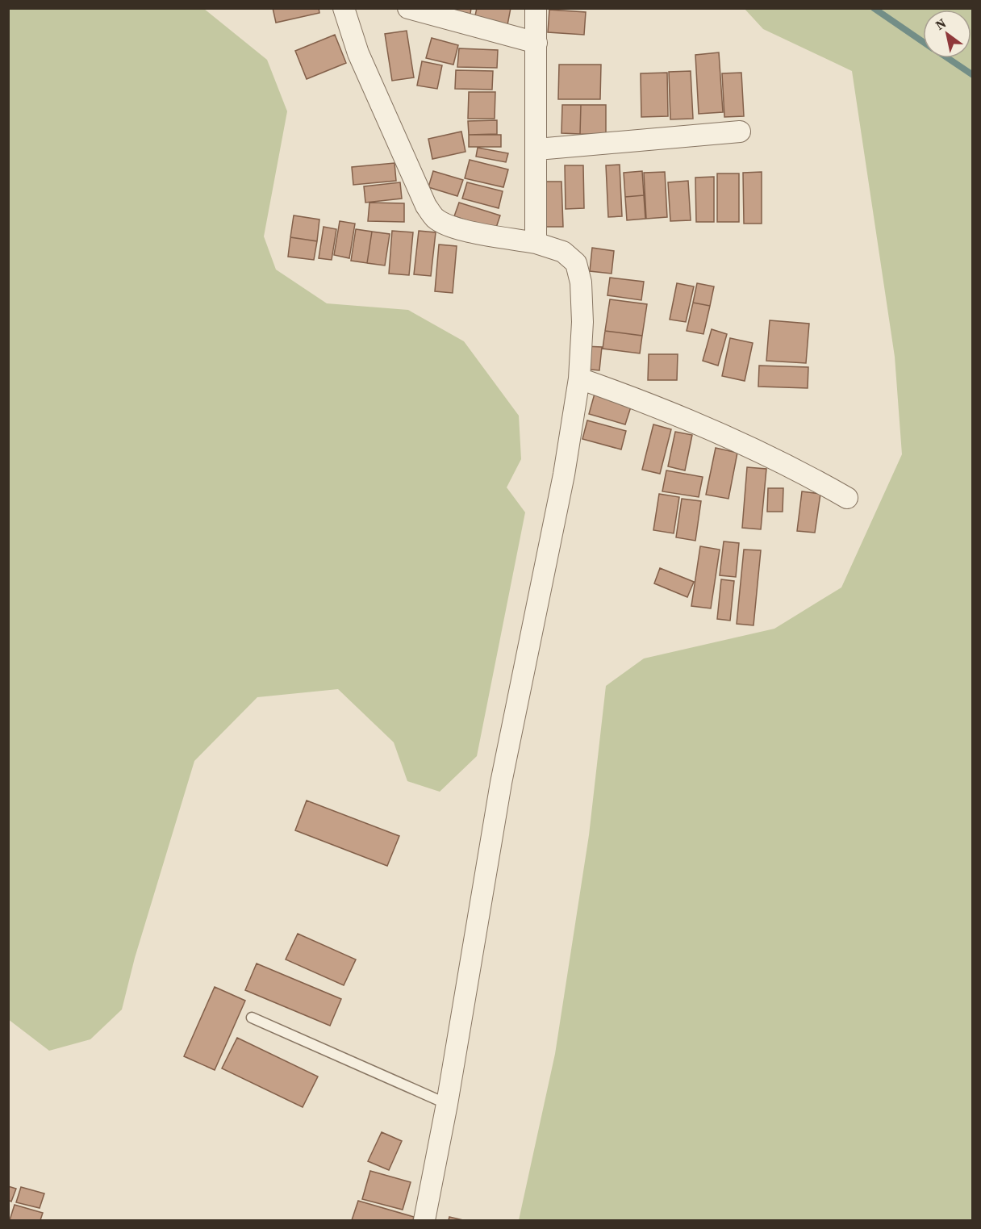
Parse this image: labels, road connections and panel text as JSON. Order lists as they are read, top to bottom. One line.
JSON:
{"north":"top left"}
